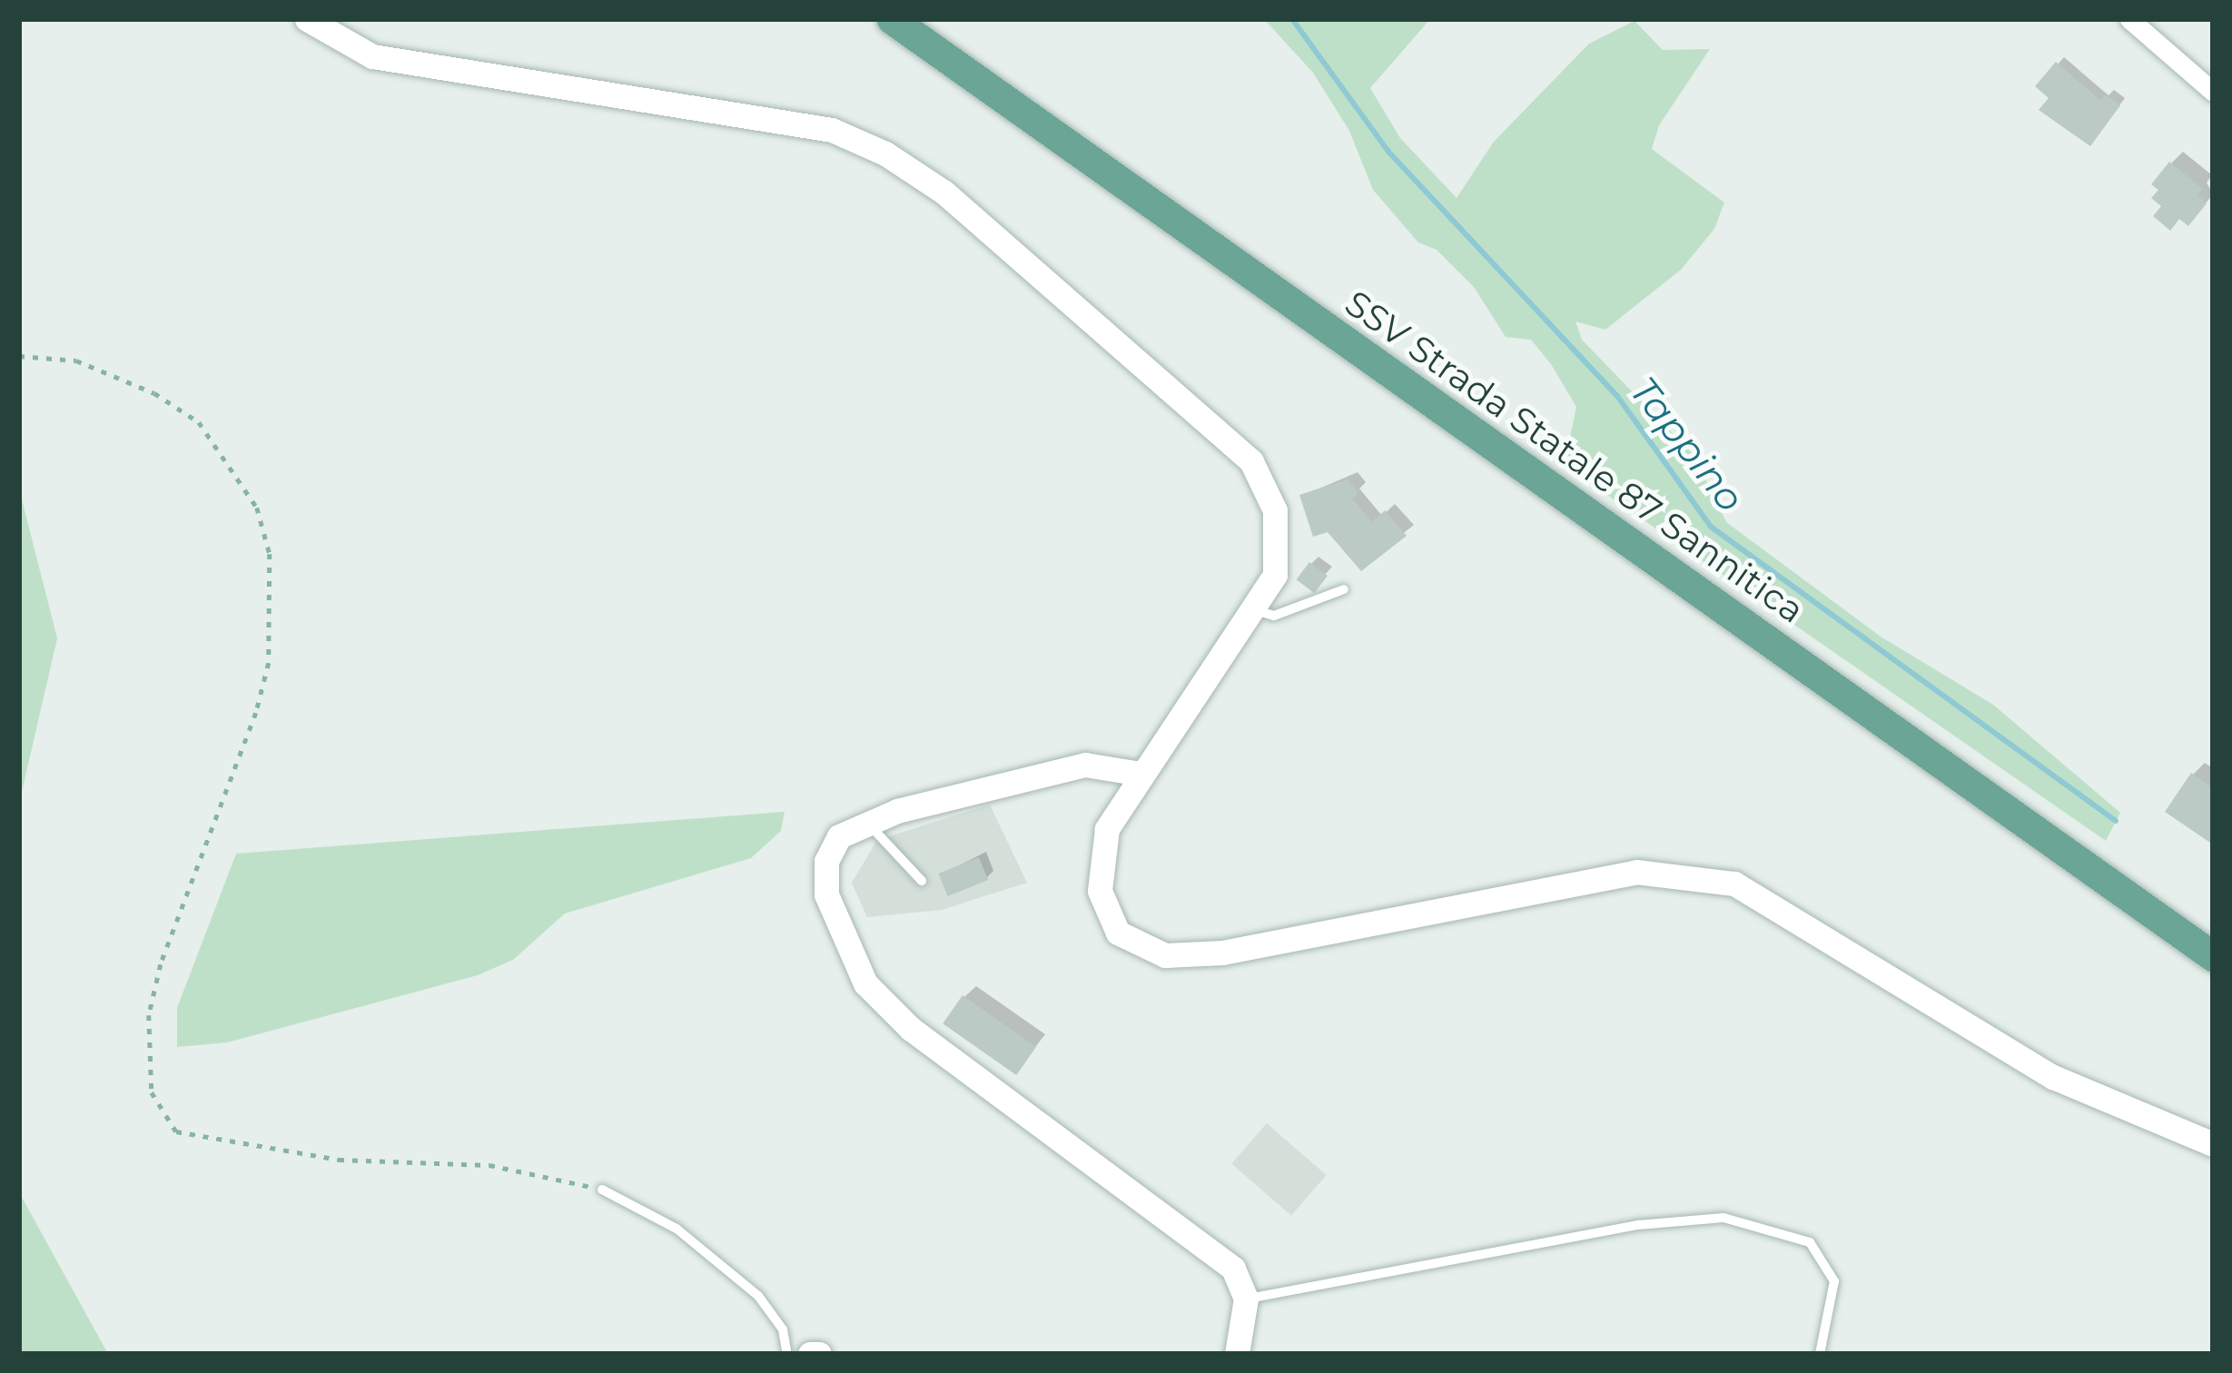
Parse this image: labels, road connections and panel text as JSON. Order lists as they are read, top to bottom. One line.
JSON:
{"streets":{"main road":["SSV Strada Statale 87 Sannitica"]},"water":["Tappino"]}
